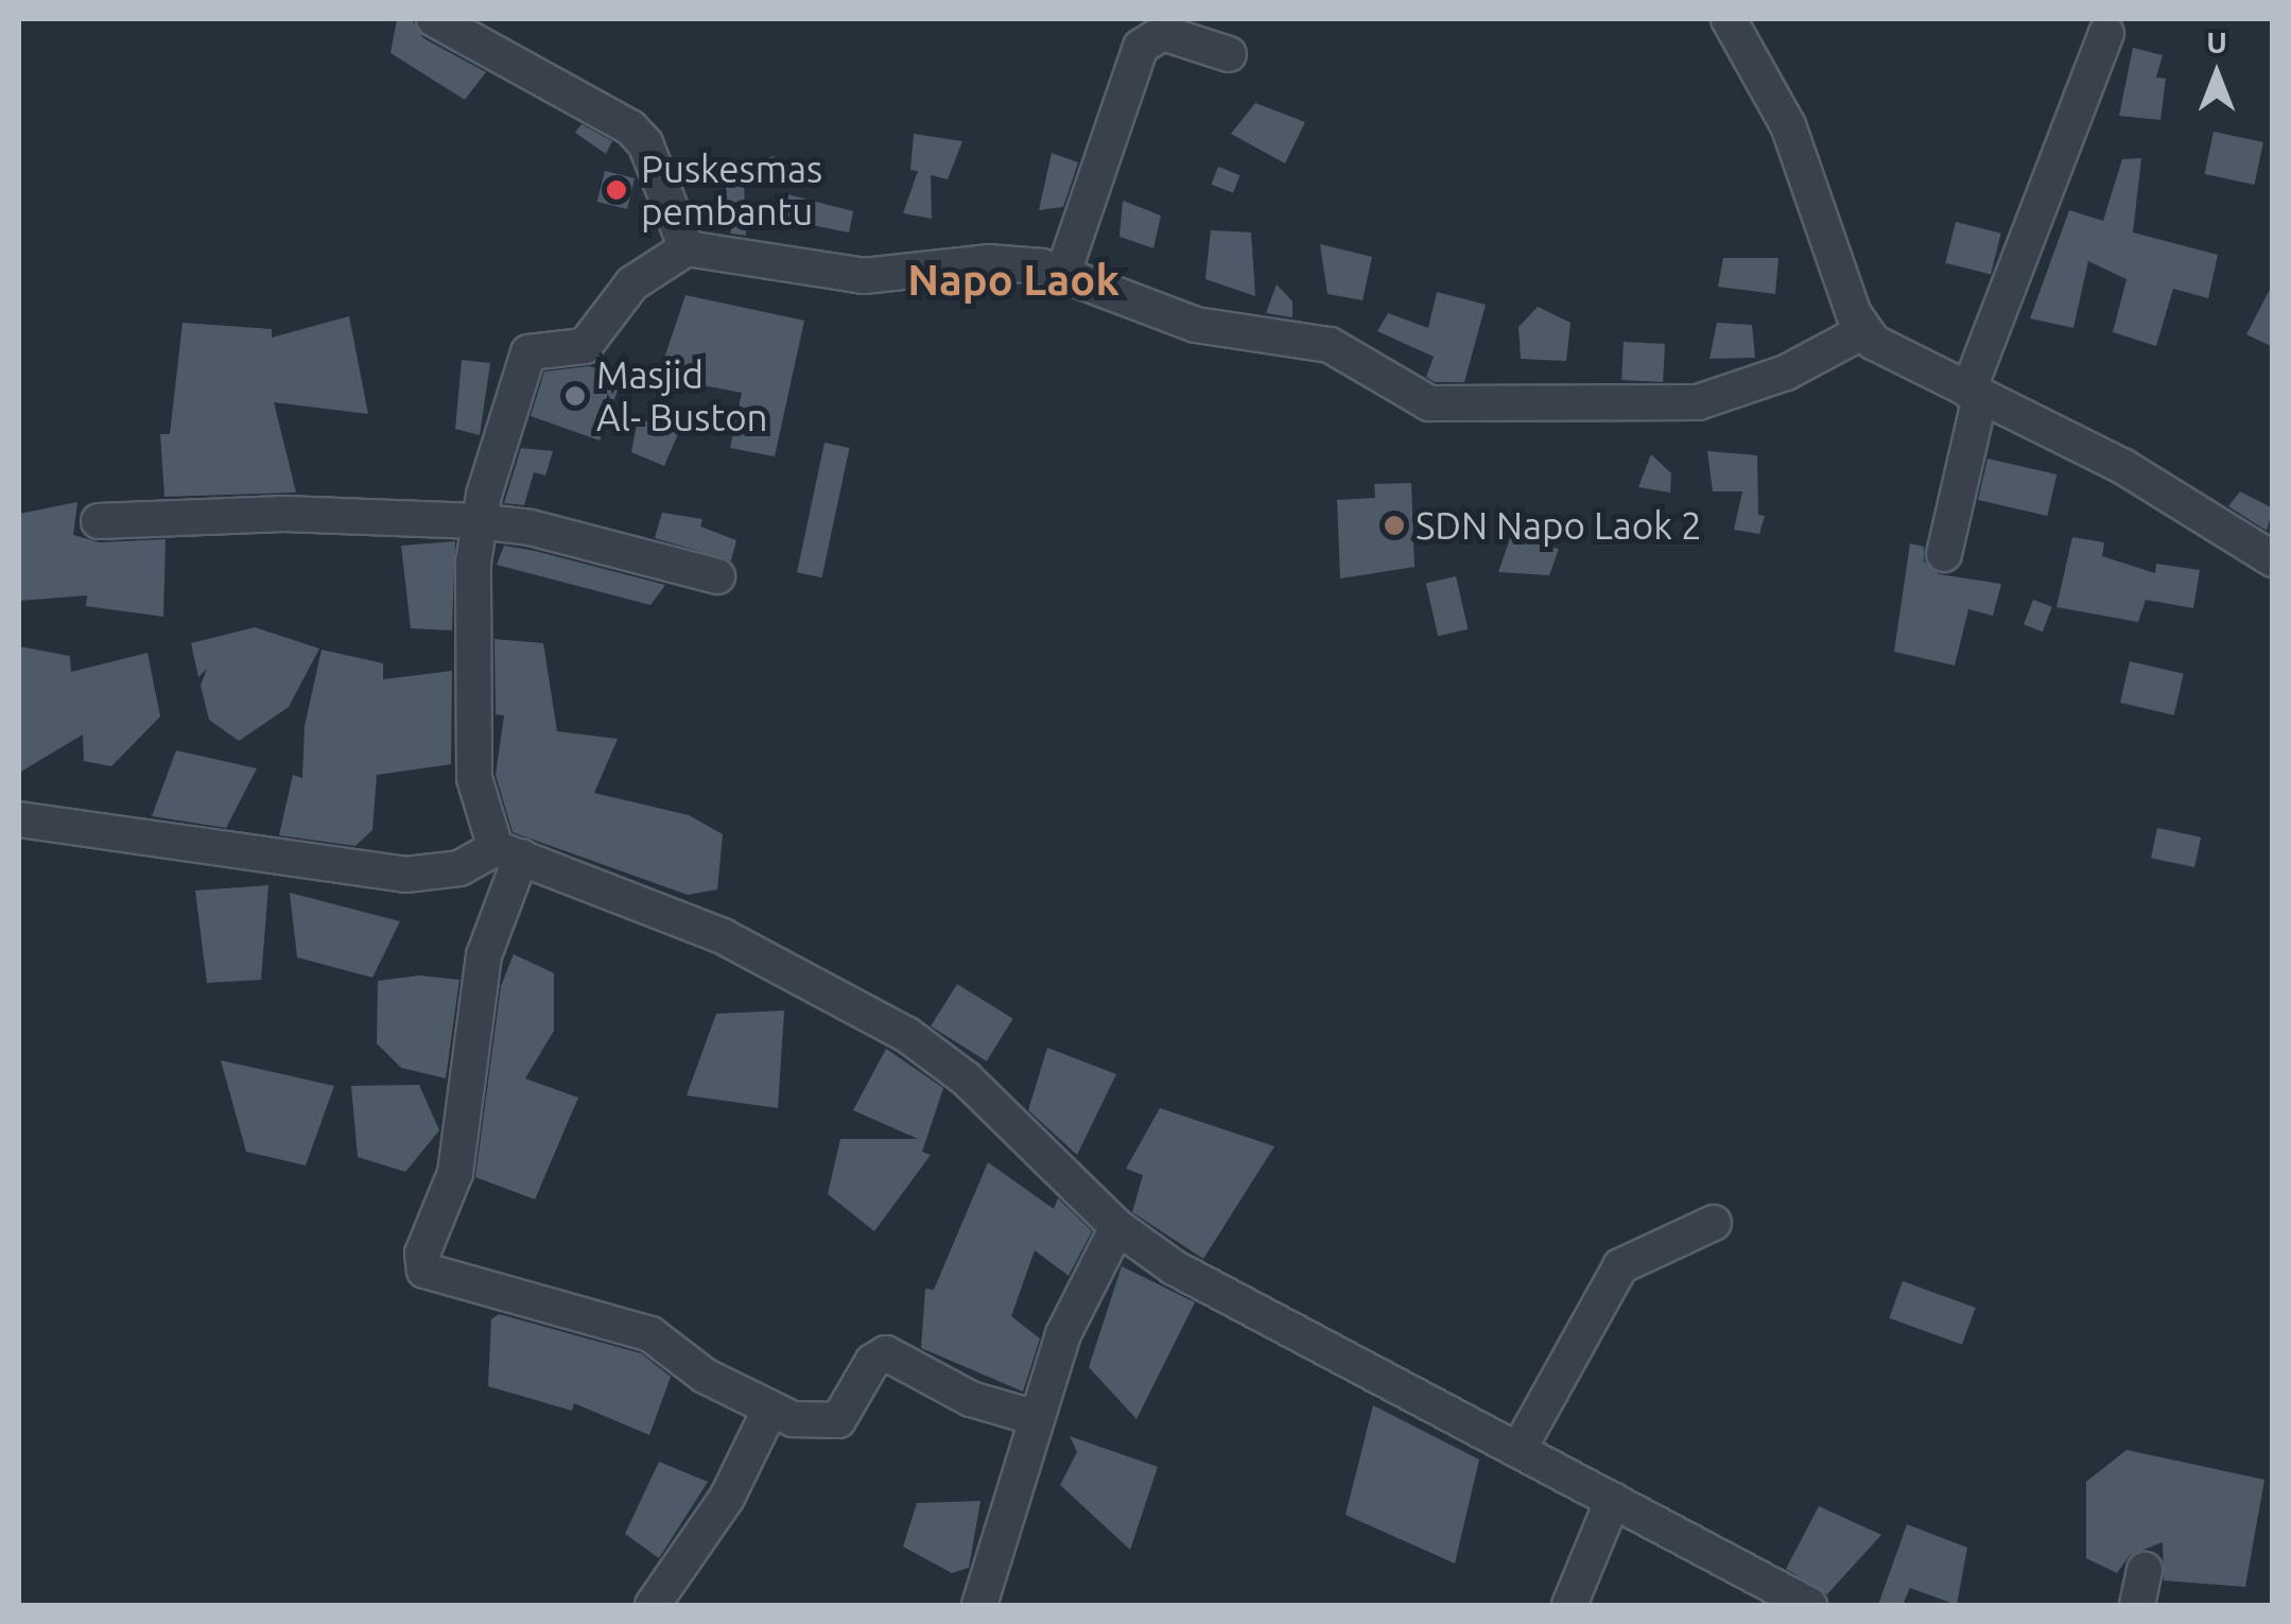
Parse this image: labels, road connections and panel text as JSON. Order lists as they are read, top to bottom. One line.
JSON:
{"districts":["Napo Laok"],"places":["Puskesmas pembantu","Masjid Al- Buston","SDN Napo Laok 2"],"north":"top"}
